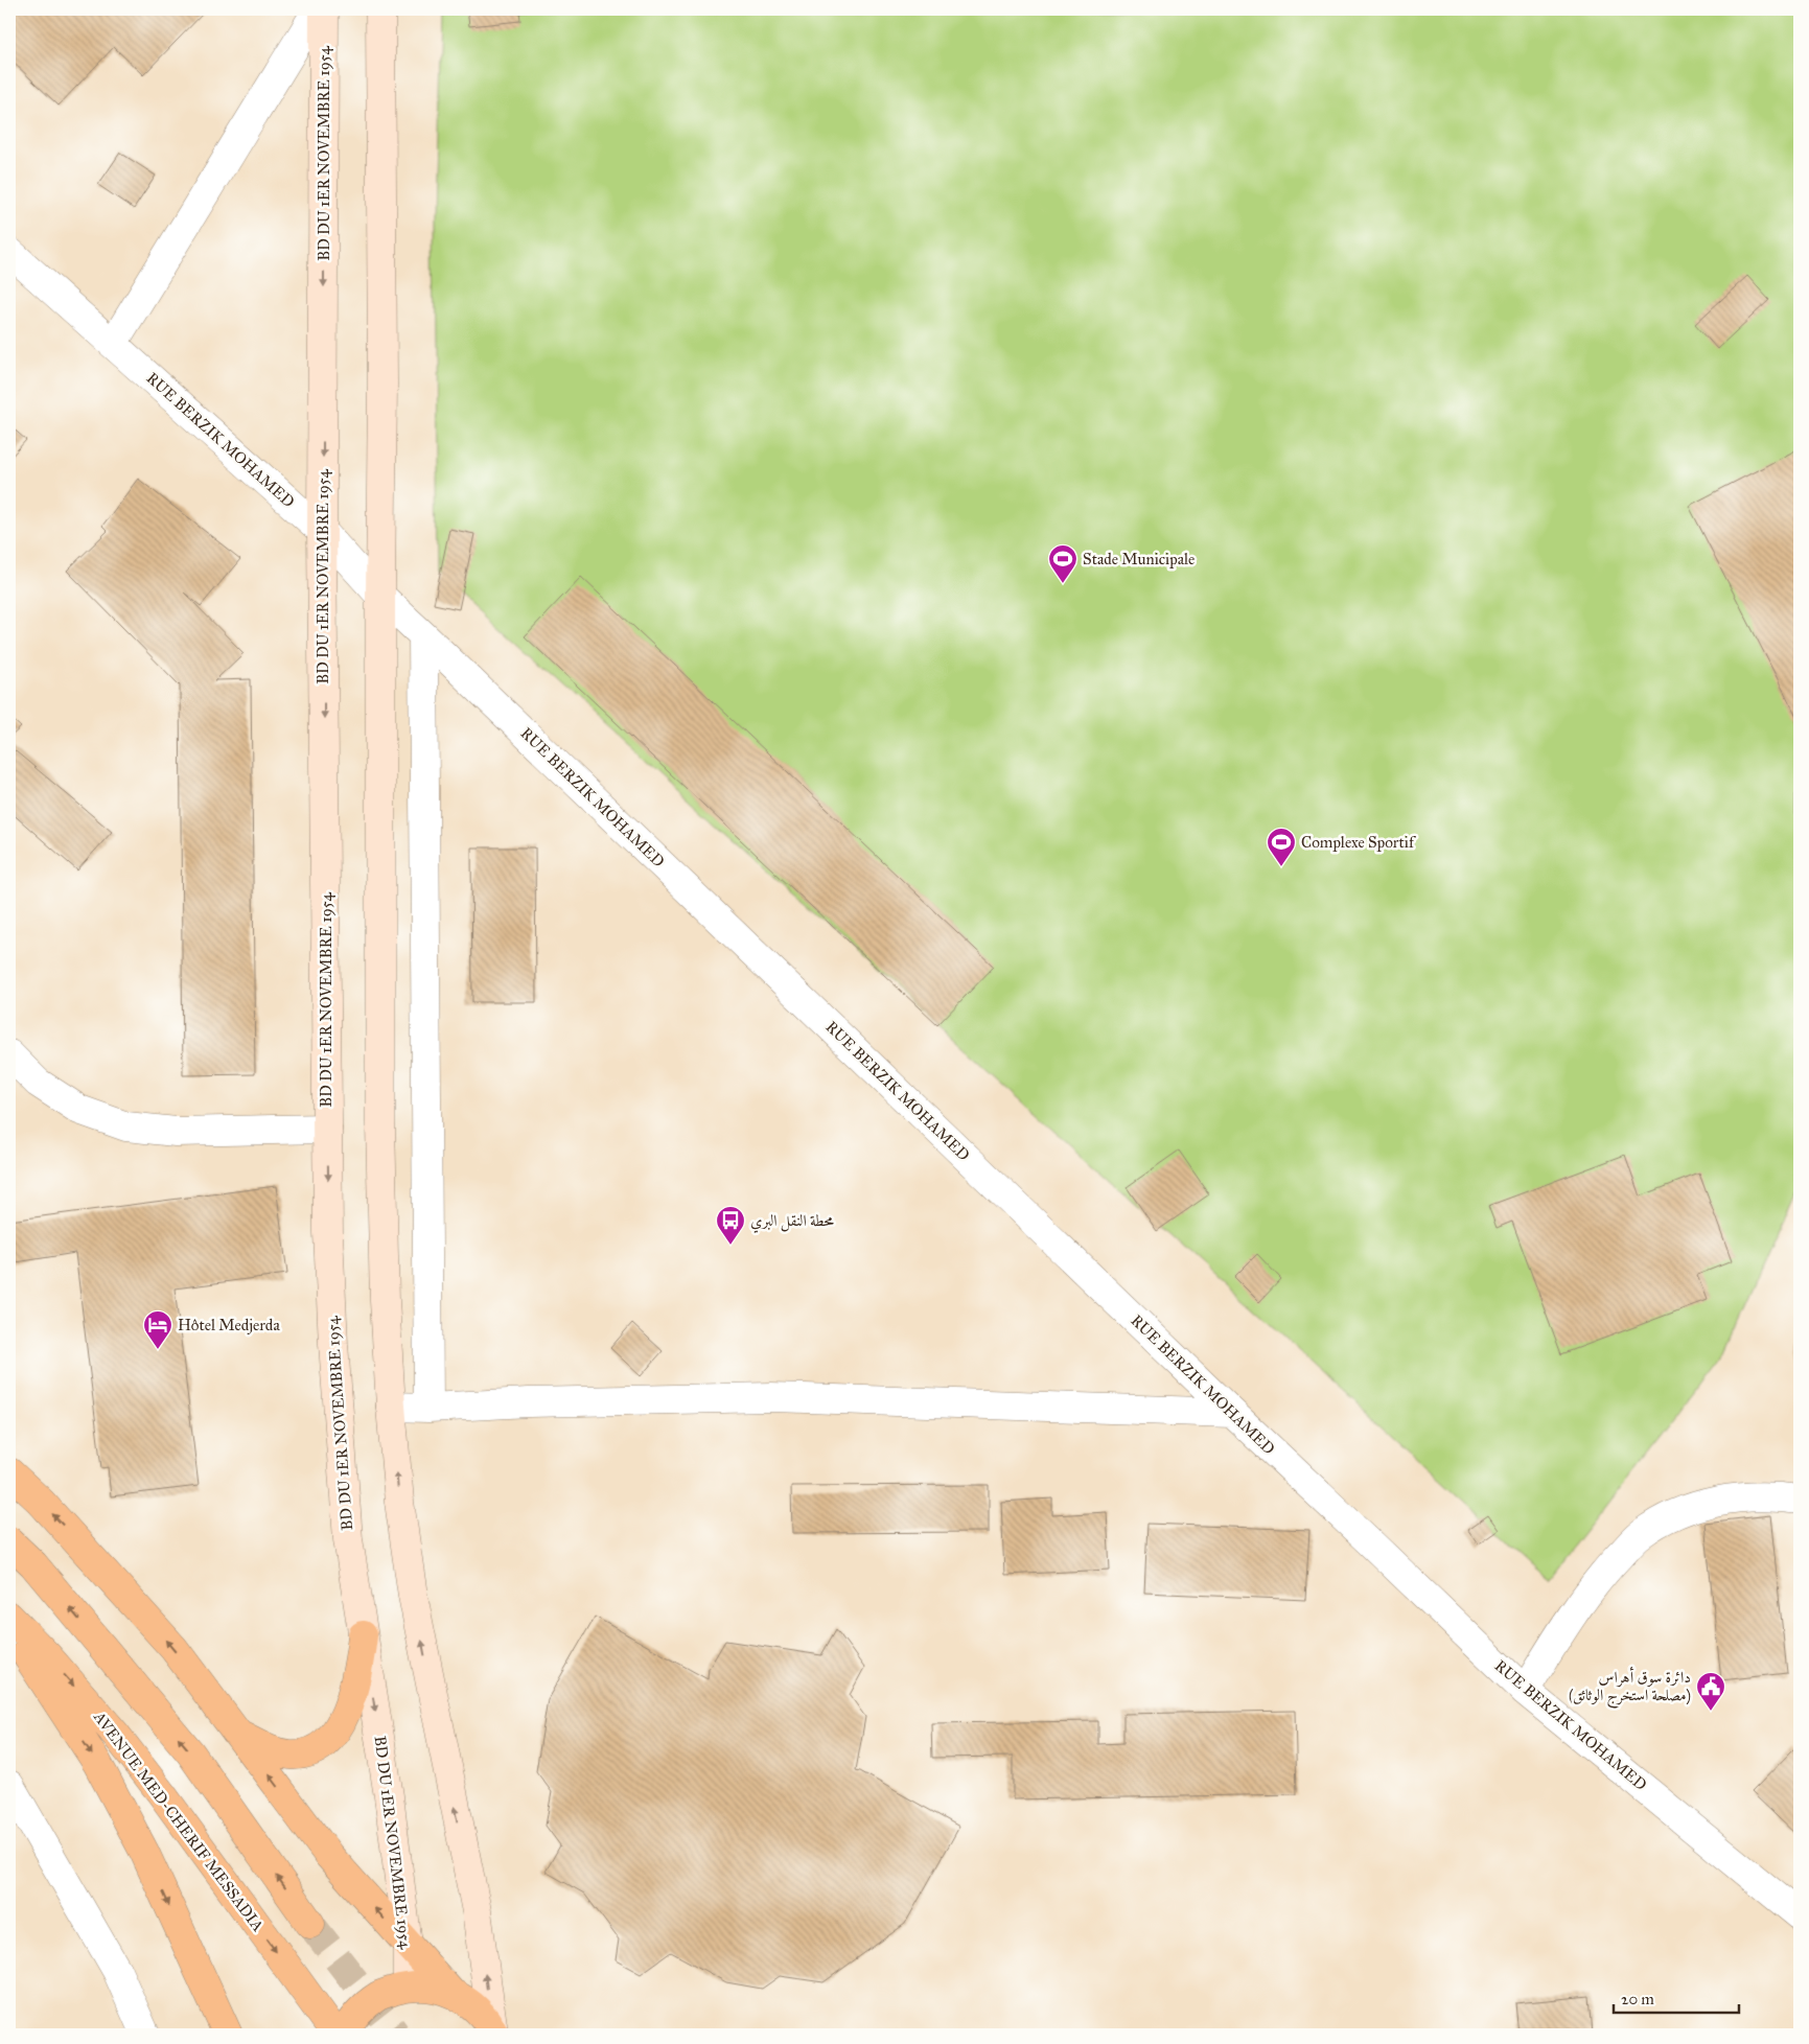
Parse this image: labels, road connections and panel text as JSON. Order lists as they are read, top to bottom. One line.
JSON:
{"streets":{"highway":["AVENUE MED-CHERIF MESSADIA"],"street":["BD DU 1ER NOVEMBRE 1954","RUE BERZIK MOHAMED"]},"crossings":[["BD DU 1ER NOVEMBRE 1954","RUE BERZIK MOHAMED"]],"places":{"sports":["Stade Municipale","Complexe Sportif"],"bus stop":["محطة النقل البري"],"hotel":["Hôtel Medjerda"],"public building":["دائرة سوق أهراس (مصلحة استخرج الوثائق)"]},"scale_bar":"20 m"}
